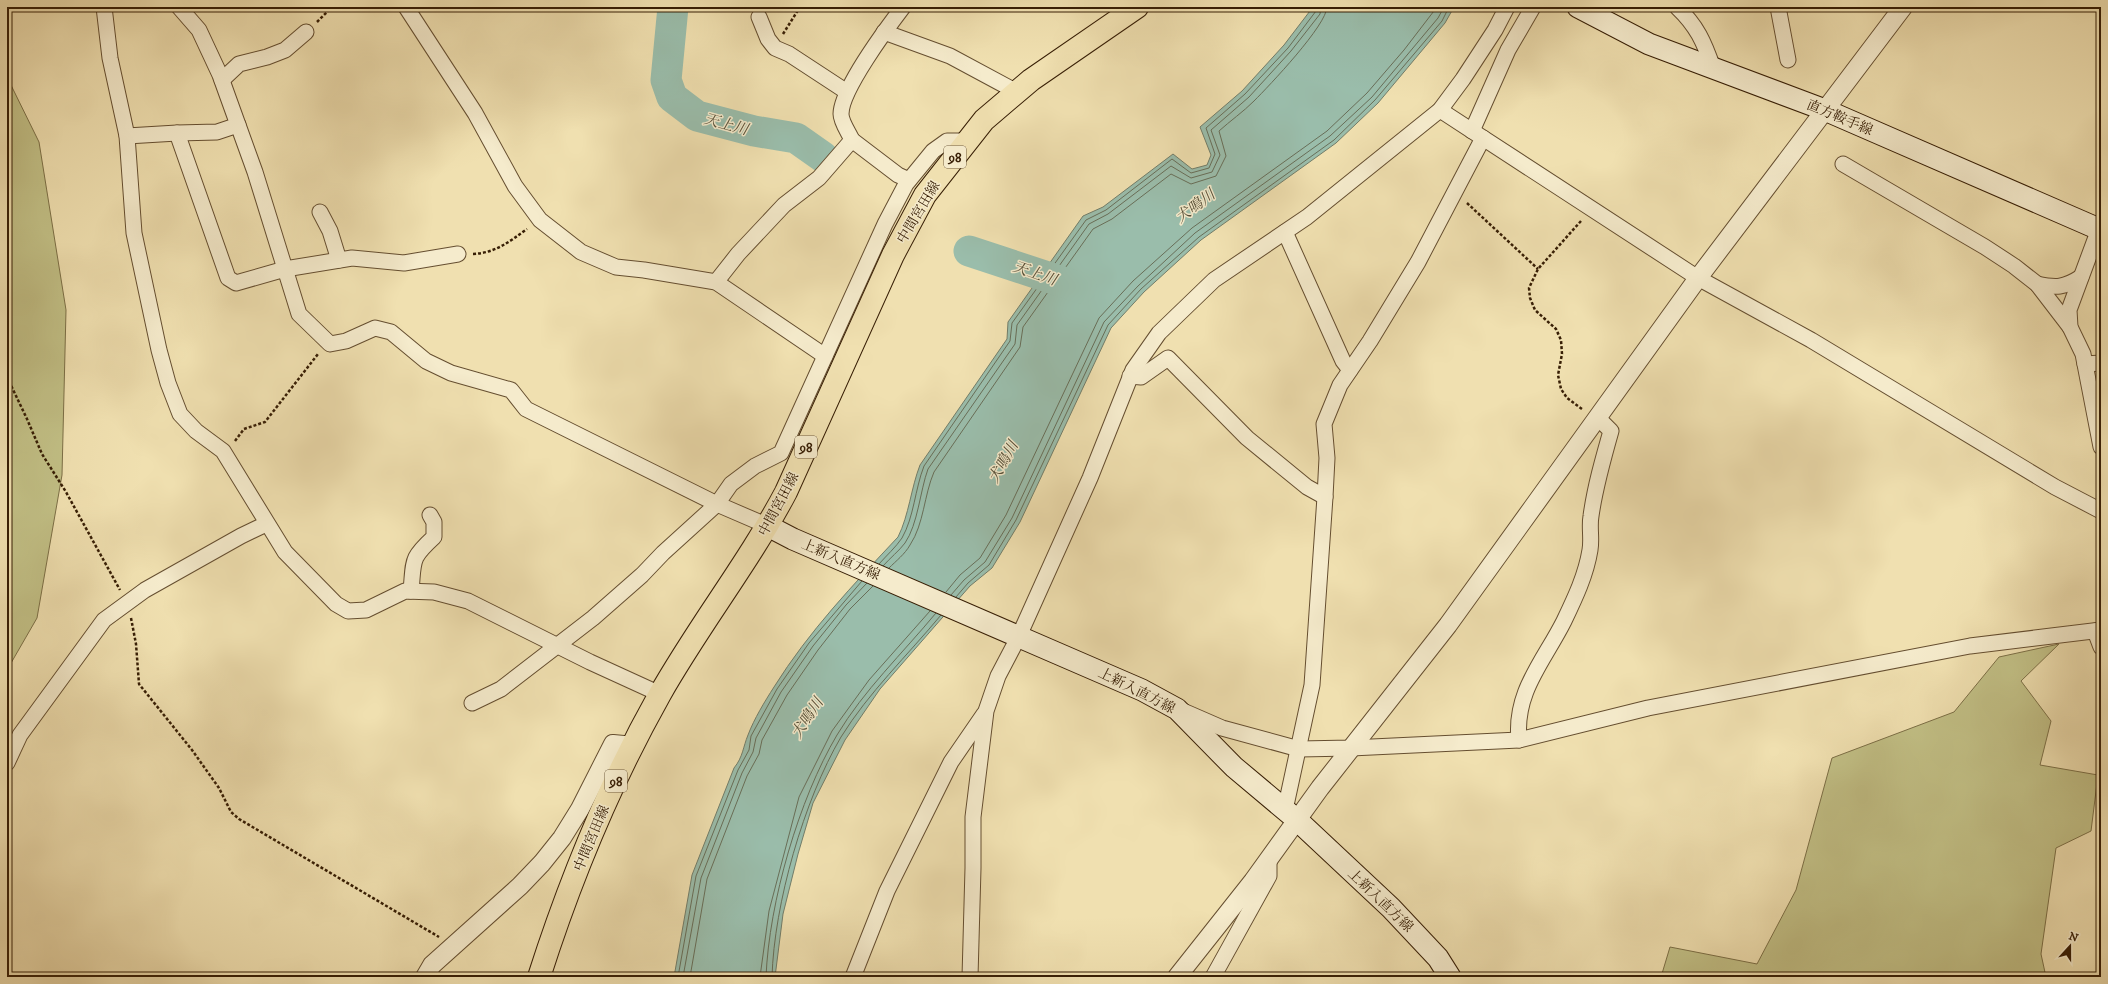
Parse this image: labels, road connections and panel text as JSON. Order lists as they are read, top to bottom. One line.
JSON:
{"streets":{"main road":["直方鞍手線","98","中間宮田線","上新入直方線"]},"crossings":[["中間宮田線","上新入直方線"]],"water":["天上川","犬鳴川"],"north":"top"}
